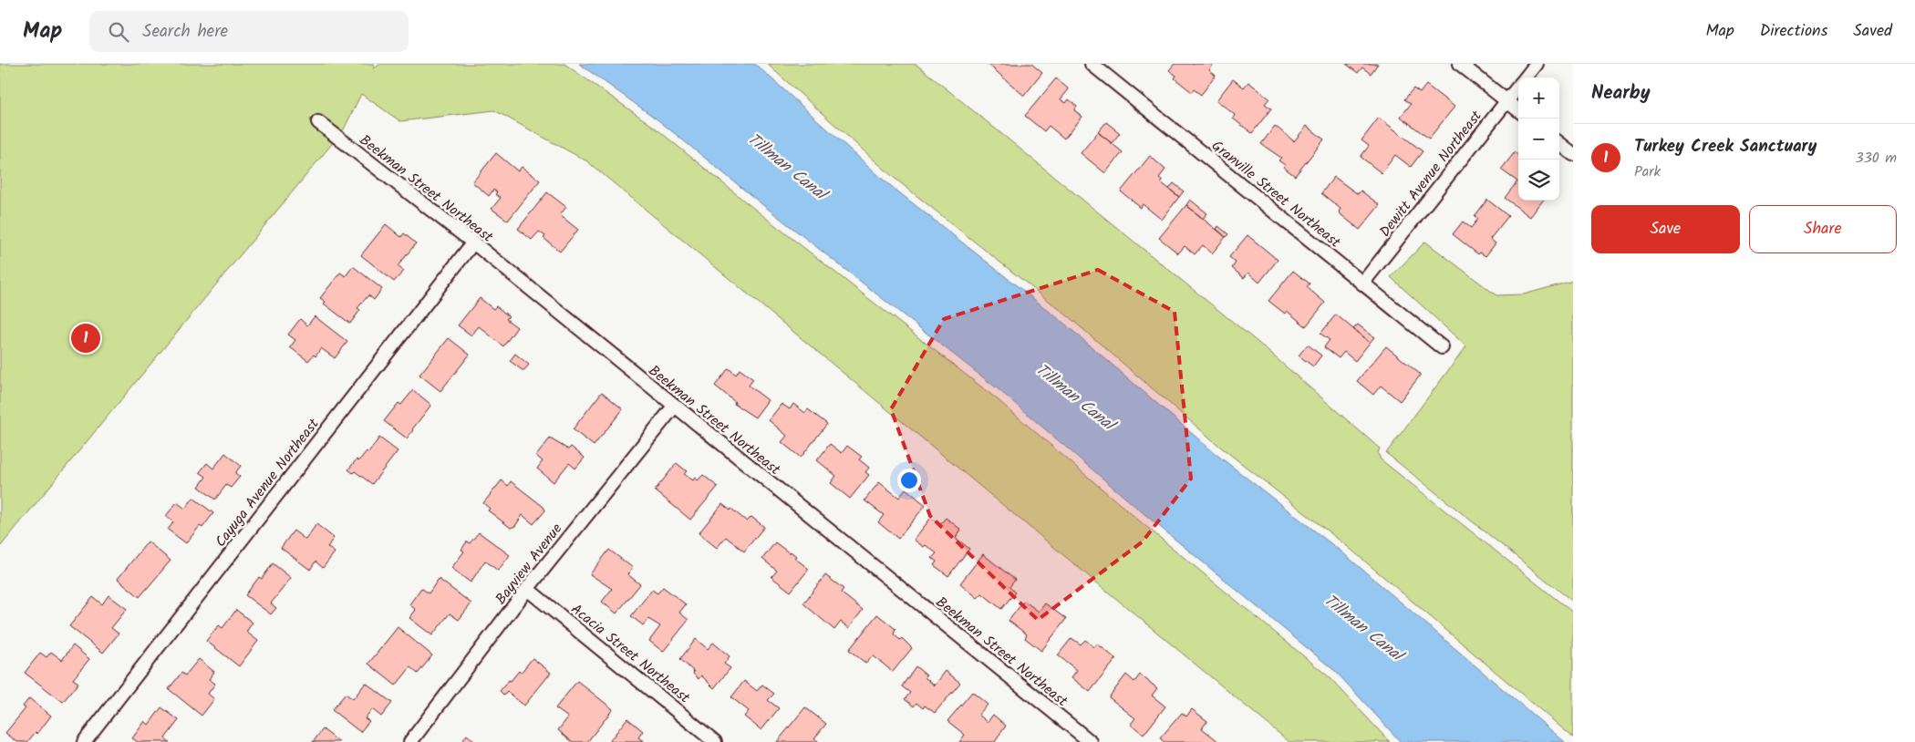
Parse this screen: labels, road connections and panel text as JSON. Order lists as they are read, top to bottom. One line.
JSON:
{"streets":{"street":["Dewitt Avenue Northeast","Beekman Street Northeast","Granville Street Northeast","Cayuga Avenue Northeast","Bayview Avenue","Acacia Street Northeast"]},"crossings":[["Dewitt Avenue Northeast","Granville Street Northeast"],["Beekman Street Northeast","Cayuga Avenue Northeast"],["Beekman Street Northeast","Bayview Avenue"],["Bayview Avenue","Acacia Street Northeast"]],"water":["Tillman Canal"],"page":{"header":"Map","search":"Search here","nav":["Map","Directions","Saved"],"heading":"Nearby","map_buttons":["+","−"],"list":[{"mark":"1","name":"Turkey Creek Sanctuary","note":"Park","value":"330 m"}],"buttons":["Save","Share"],"pins":"1"}}
